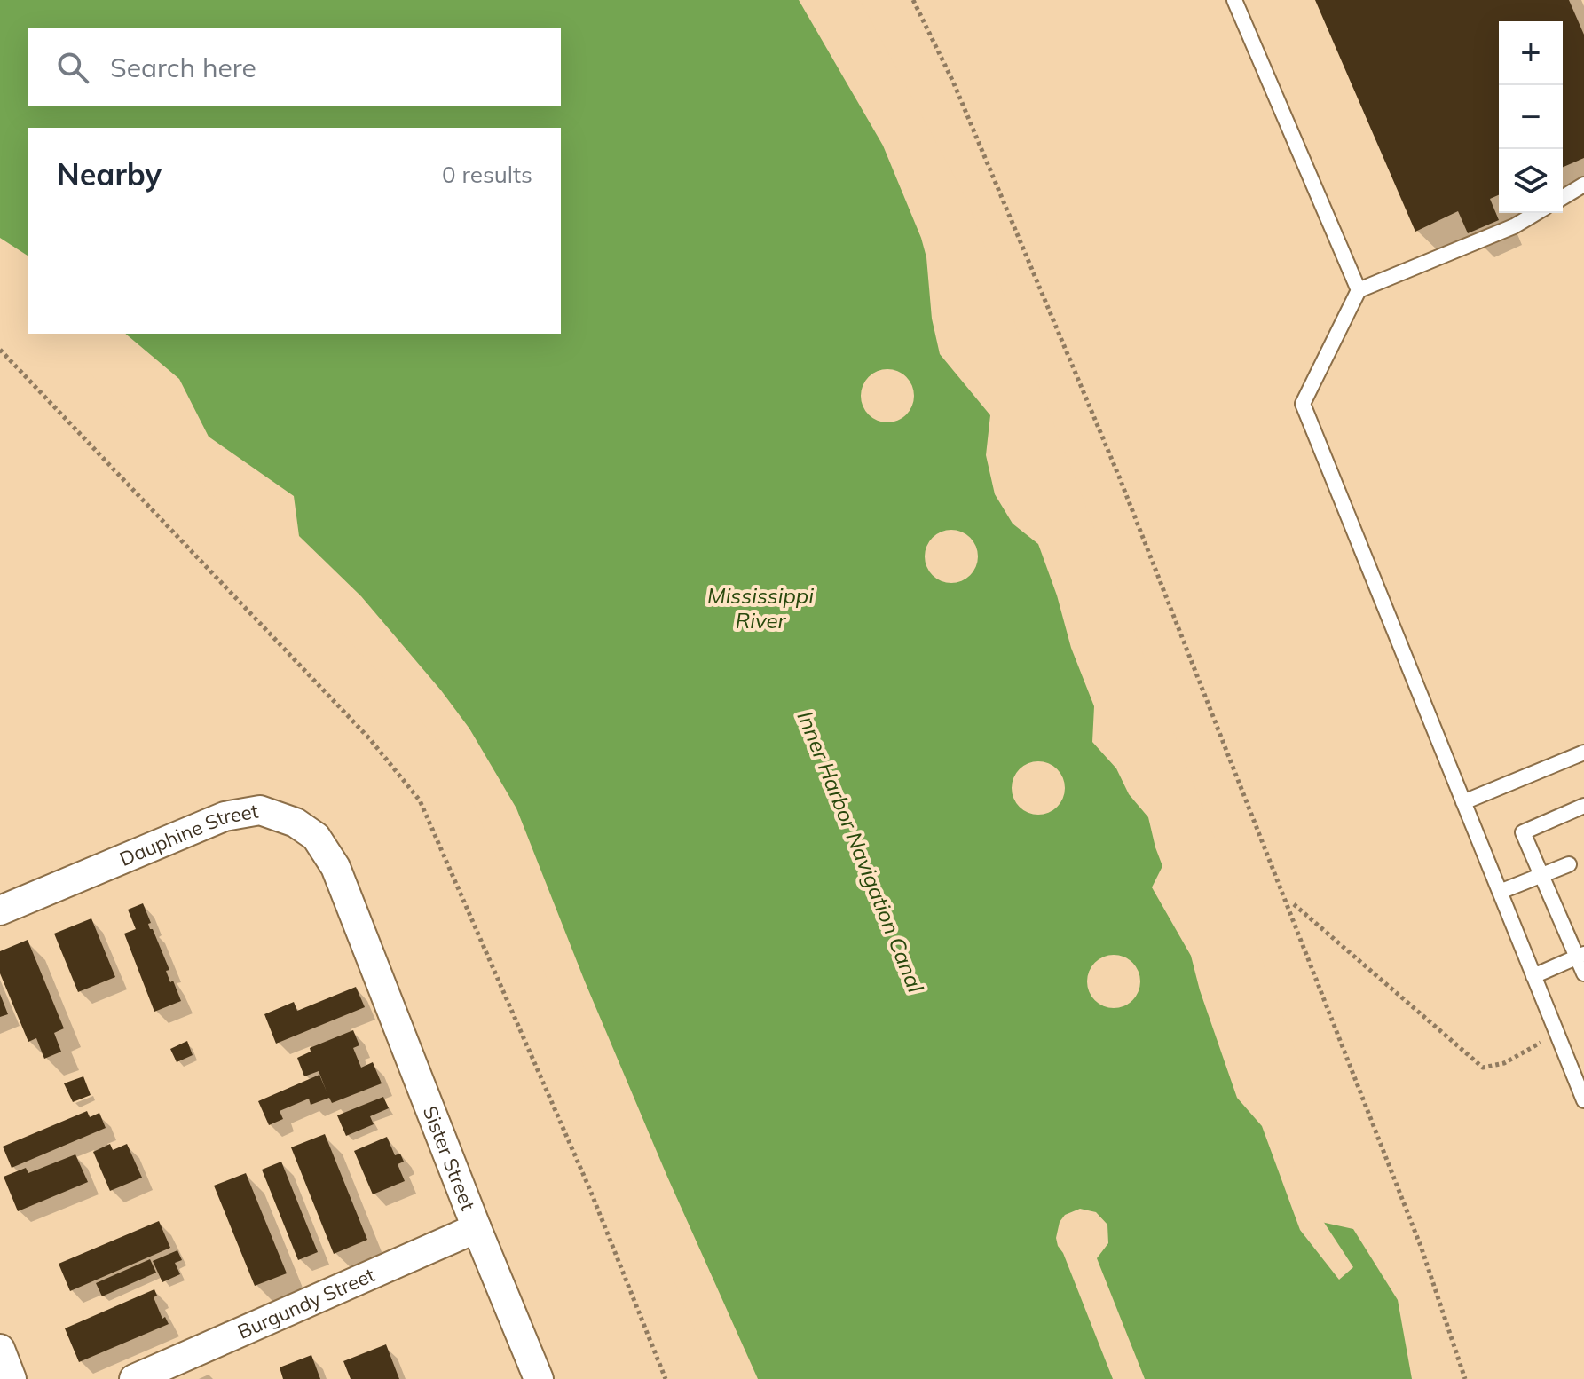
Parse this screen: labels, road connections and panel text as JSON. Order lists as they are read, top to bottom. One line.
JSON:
{"streets":{"street":["Dauphine Street","Sister Street","Burgundy Street"]},"crossings":[["Dauphine Street","Sister Street"],["Sister Street","Burgundy Street"]],"water":["Mississippi River","Inner Harbor Navigation Canal"],"page":{"map_buttons":["+","−"],"search":"Search here","heading":["Nearby","0 results"]}}
